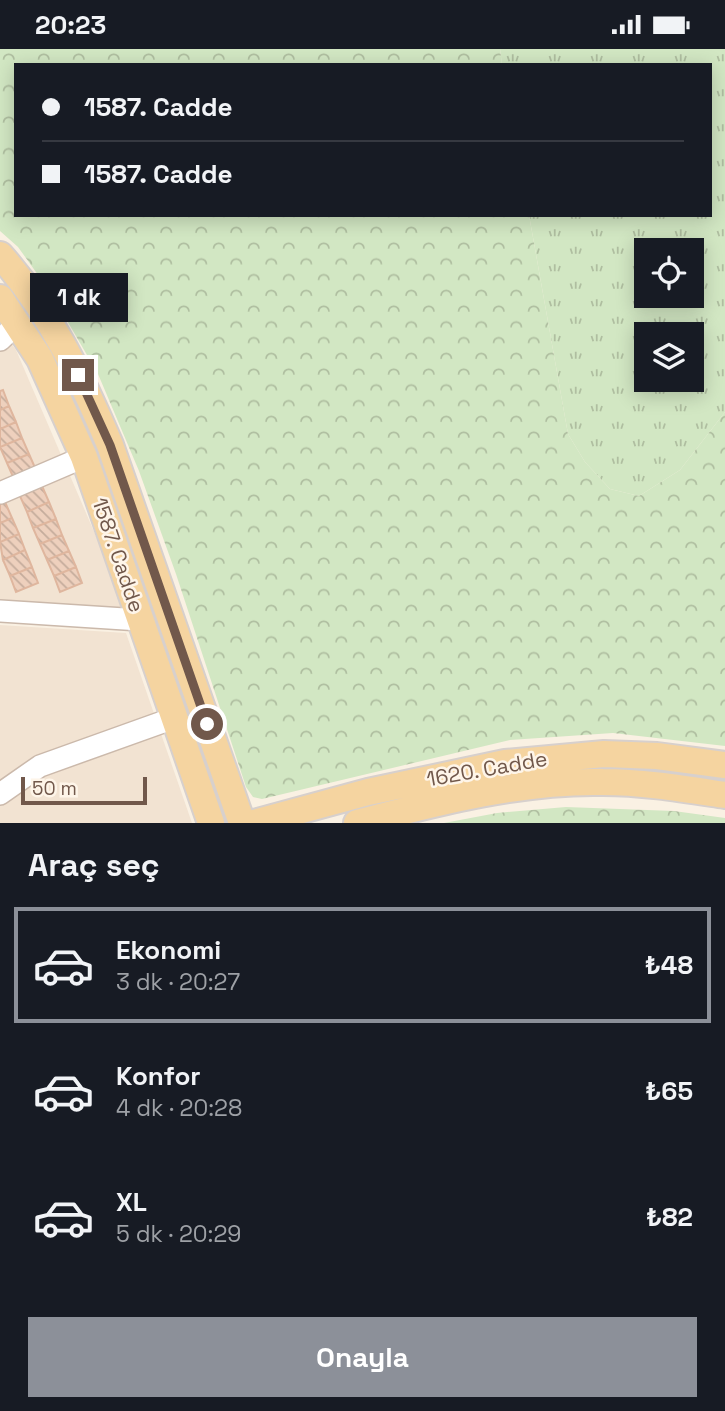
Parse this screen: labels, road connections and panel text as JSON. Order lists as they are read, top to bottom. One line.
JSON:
{"streets":{"main road":["1587. Cadde","1620. Cadde"]},"scale_bar":"50 m","page":{"status":"20:23","banner":["1587. Cadde","1587. Cadde"],"bubble":"1 dk","scale":"50 m","heading":"Araç seç","list":[{"name":"Ekonomi","note":"3 dk · 20:27","value":"₺48"},{"name":"Konfor","note":"4 dk · 20:28","value":"₺65"},{"name":"XL","note":"5 dk · 20:29","value":"₺82"}],"buttons":"Onayla"}}
